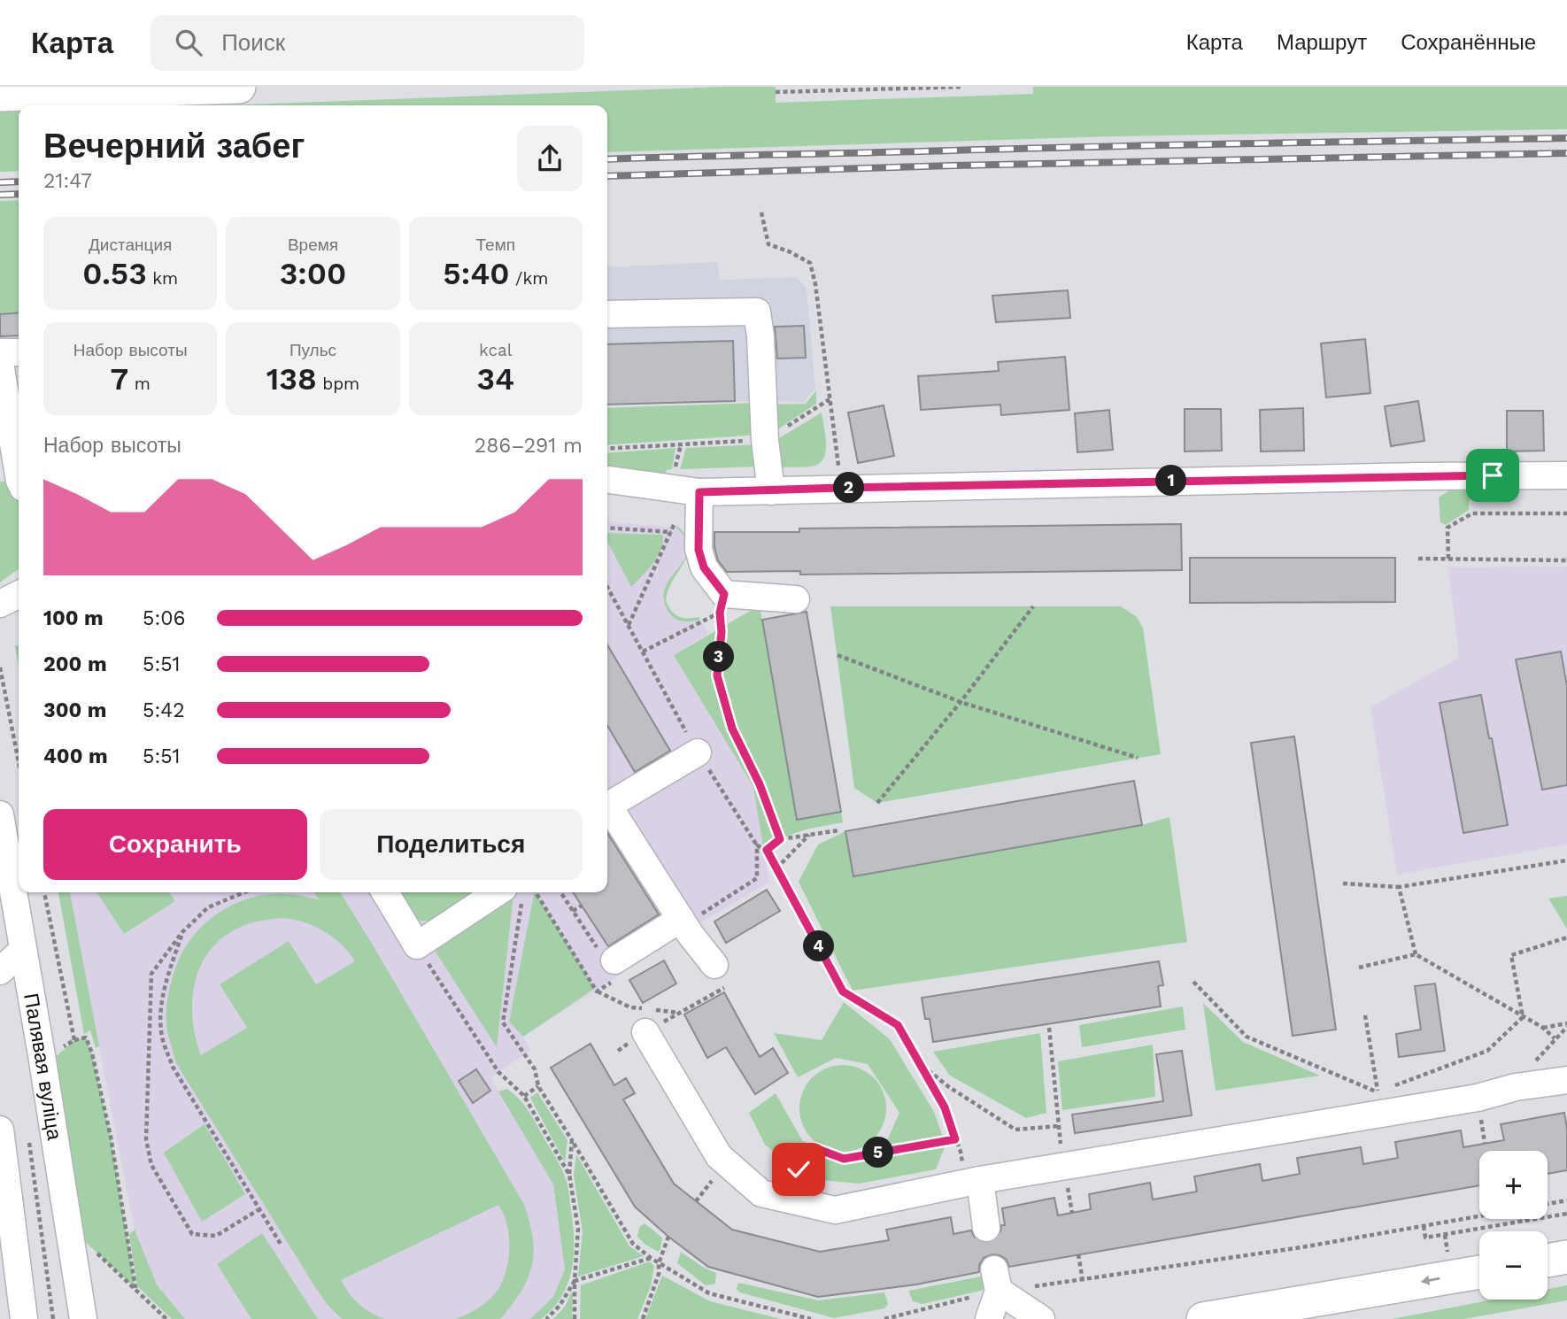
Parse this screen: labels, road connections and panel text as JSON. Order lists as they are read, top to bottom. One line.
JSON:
{"streets":{"street":["Палявая вуліца"]},"page":{"header":"Карта","search":"Поиск","nav":["Карта","Маршрут","Сохранённые"],"heading":["Вечерний забег","21:47"],"stats":[["Дистанция","0.53 km"],["Время","3:00"],["Темп","5:40 /km"],["Набор высоты","7 m"],["Пульс","138 bpm"],["kcal","34"]],"chart":["Набор высоты","286–291 m"],"pins":["1","2","3","4","5"],"list":[{"name":"100 m","note":"5:06"},{"name":"200 m","note":"5:51"},{"name":"300 m","note":"5:42"},{"name":"400 m","note":"5:51"}],"buttons":["Сохранить","Поделиться"],"map_buttons":["+","−"]}}
